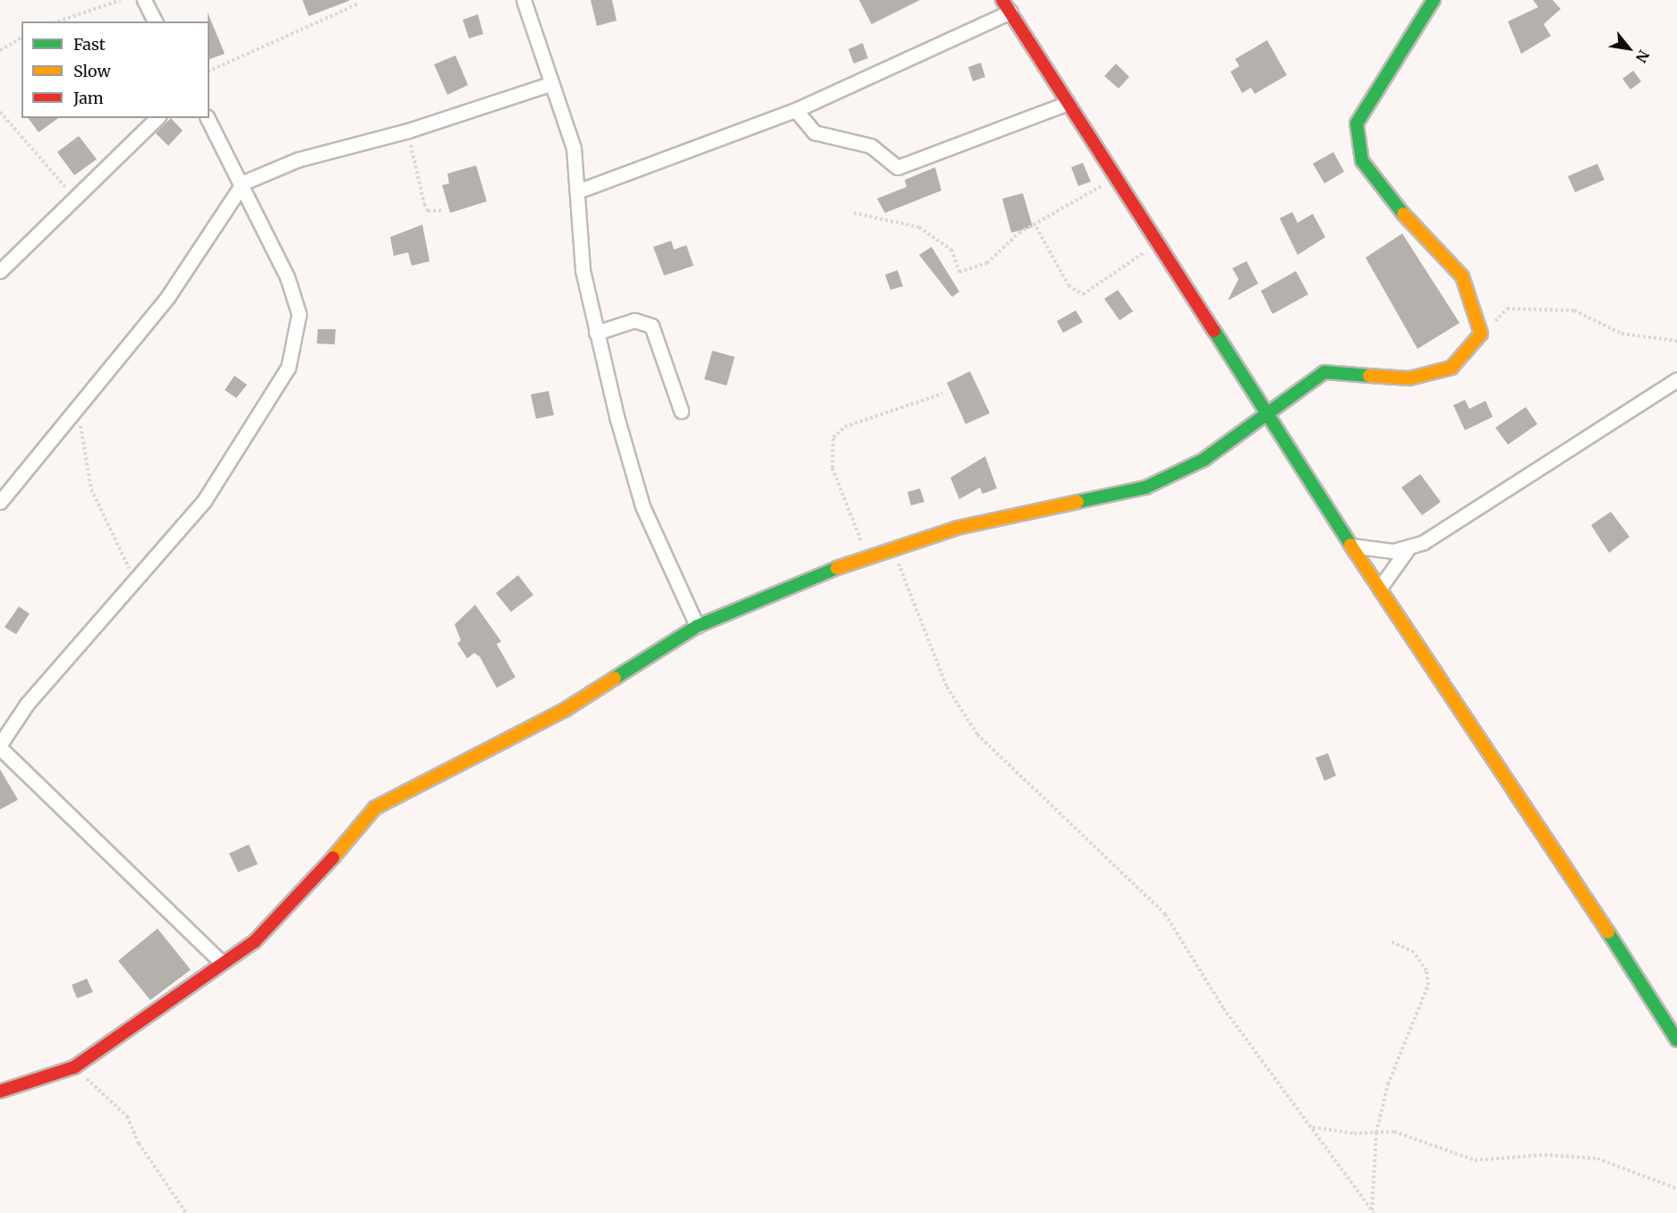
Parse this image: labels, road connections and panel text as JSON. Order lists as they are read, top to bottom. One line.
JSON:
{"legend":["Fast","Slow","Jam"],"north":"bottom right"}
